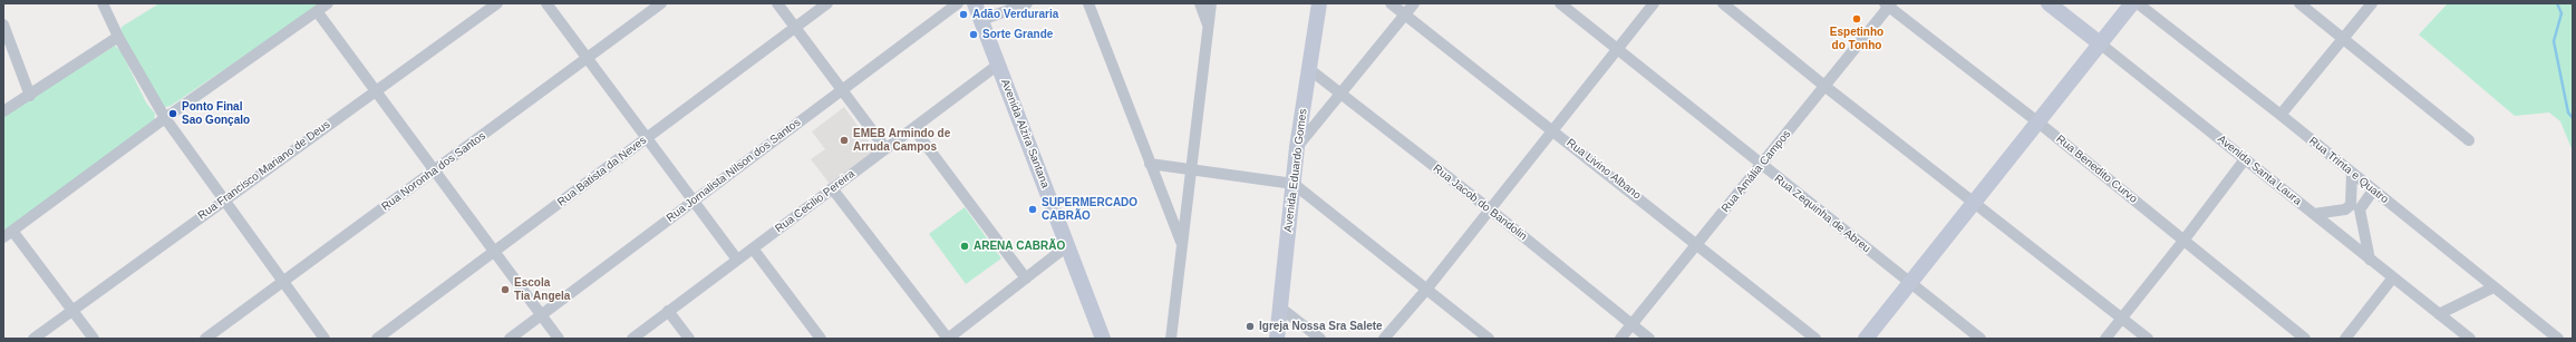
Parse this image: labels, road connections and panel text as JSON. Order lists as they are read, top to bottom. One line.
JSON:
{"streets":{"main road":["Avenida Alzira Santana","Avenida Eduardo Gomes","Avenida Santa Laura"],"street":["Rua Livino Albano","Rua Benedito Curvo","Rua Francisco Mariano de Deus","Rua Jornalista Nilson dos Santos","Rua Trinta e Quatro","Rua Noronha dos Santos","Rua Batista da Neves","Rua Amália Campos","Rua Cecilio Pereira","Rua Jacob do Bandolin","Rua Zequinha de Abreu"]},"crossings":[["Avenida Alzira Santana","Rua Cecilio Pereira"],["Rua Livino Albano","Rua Amália Campos"],["Rua Benedito Curvo","Rua Amália Campos"],["Avenida Eduardo Gomes","Rua Jacob do Bandolin"],["Rua Amália Campos","Rua Jacob do Bandolin"],["Rua Amália Campos","Rua Zequinha de Abreu"]],"places":["Adão Verduraria","Espetinho do Tonho","Sorte Grande","Ponto Final Sao Gonçalo","EMEB Armindo de Arruda Campos","SUPERMERCADO CABRÃO","ARENA CABRÃO","Escola Tia Angela","Igreja Nossa Sra Salete"]}
